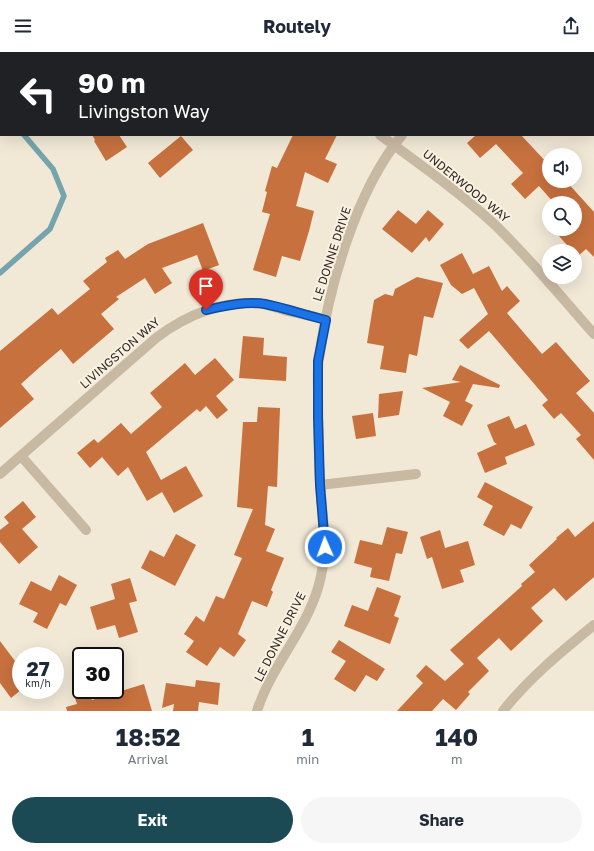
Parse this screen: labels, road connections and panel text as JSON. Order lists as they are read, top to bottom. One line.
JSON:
{"streets":{"street":["UNDERWOOD WAY","LE DONNE DRIVE","LIVINGSTON WAY"]},"crossings":[["UNDERWOOD WAY","LE DONNE DRIVE"],["LE DONNE DRIVE","LIVINGSTON WAY"]],"page":{"header":"Routely","turn":["90 m","Livingston Way"],"speed":"27 km/h","limit":"30","eta":["18:52","Arrival","1","min","140","m"],"buttons":["Exit","Share"]}}
